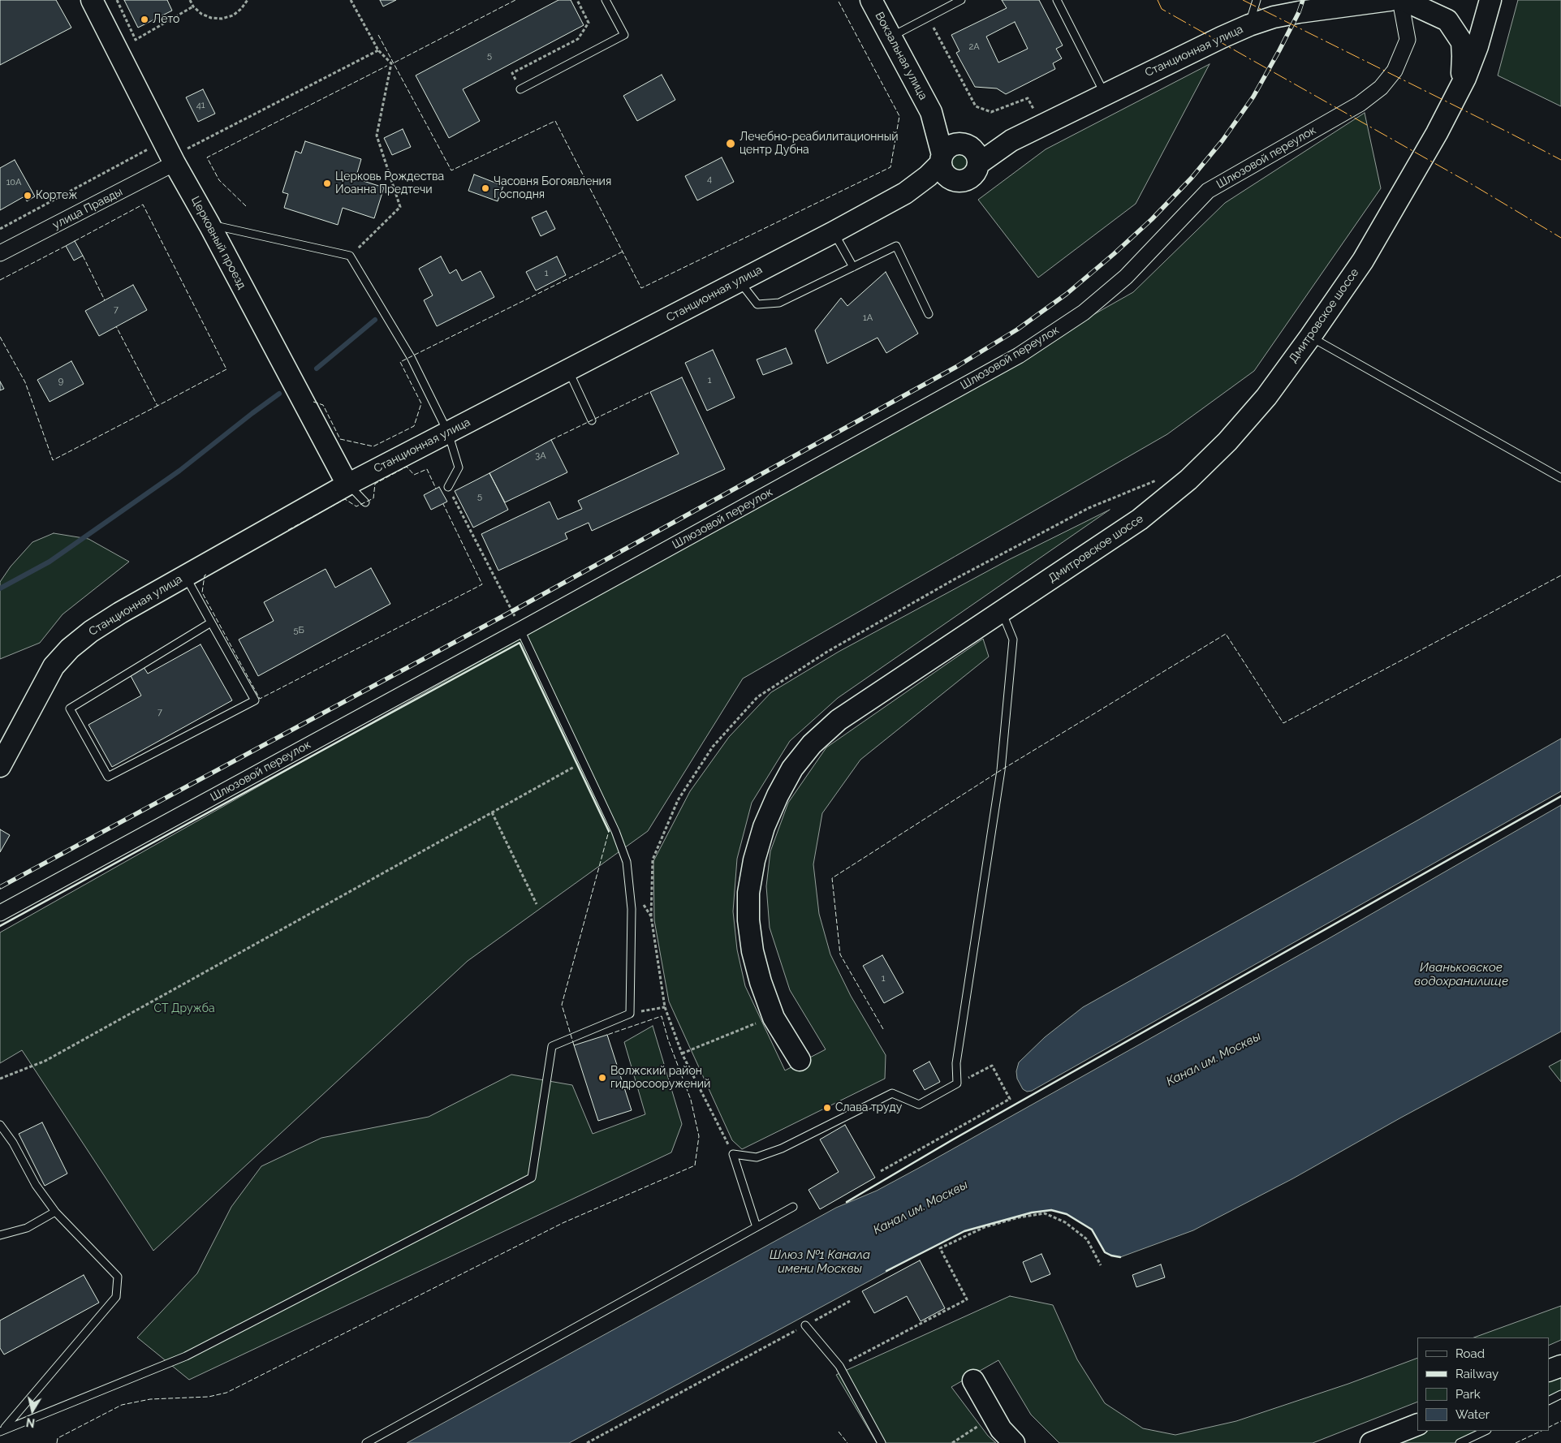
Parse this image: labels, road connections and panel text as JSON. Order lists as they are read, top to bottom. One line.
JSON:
{"streets":{"street":["Станционная улица","Вокзальная улица","Шлюзовой переулок","улица Правды","Церковный проезд","Дмитровское шоссе"]},"crossings":[["Станционная улица","Вокзальная улица"],["Станционная улица","Церковный проезд"],["улица Правды","Церковный проезд"]],"water":["Иваньковское водохранилище","Канал им. Москвы","Шлюз №1 Канала имени Москвы"],"parks":["СТ Дружба"],"places":["Лето","Лечебно-реабилитационный центр Дубна","Церковь Рождества Иоанна Предтечи","Часовня Богоявления Господня","Кортеж","Волжский район гидросооружений","Слава труду"],"house_numbers":["2А","5","41","4","10А","1","7","1А","1","9","3А","5","5Б","7","1"],"legend":["Road","Railway","Park","Water"],"north":"bottom"}
